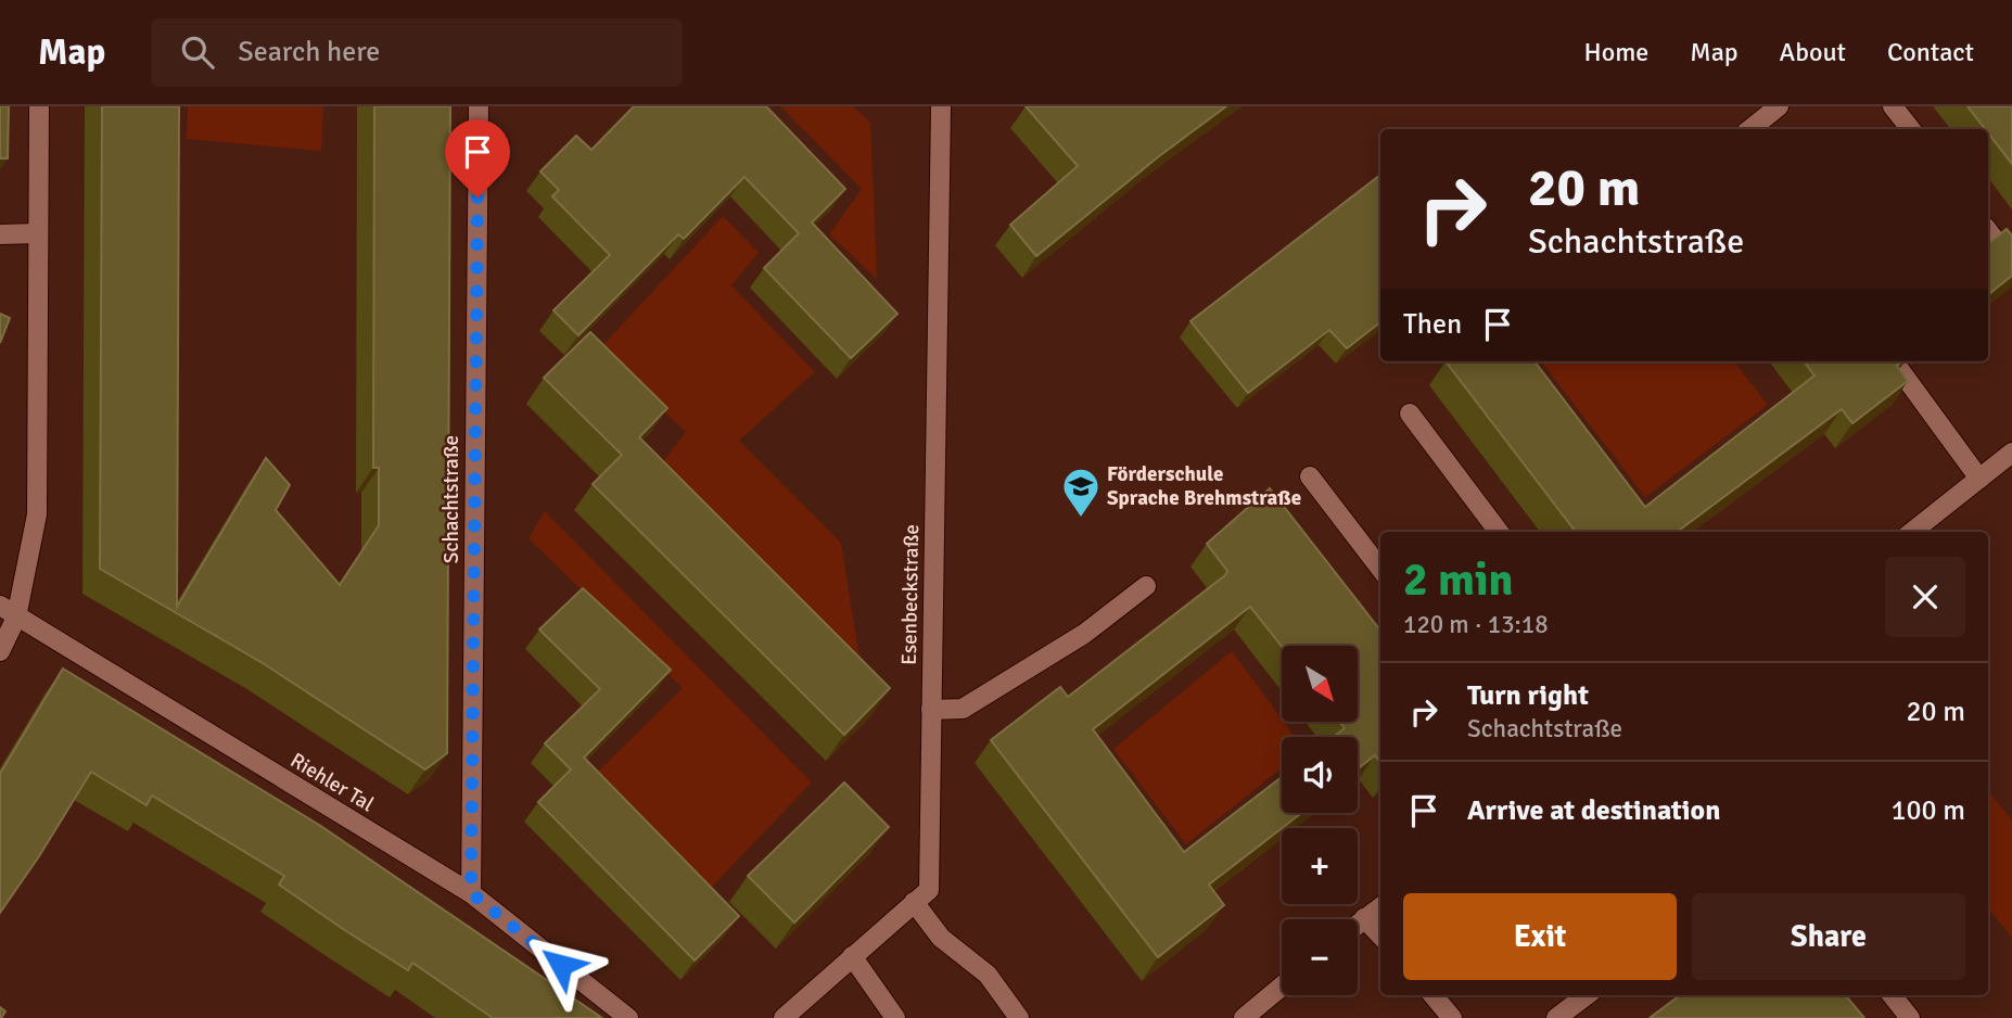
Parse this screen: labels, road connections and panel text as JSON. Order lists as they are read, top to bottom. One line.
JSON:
{"streets":{"street":["Schachtstraße","Esenbeckstraße","Riehler Tal"]},"crossings":[["Schachtstraße","Riehler Tal"]],"places":{"school or university":["Förderschule Sprache Brehmstraße"]},"north":"bottom right","page":{"header":"Map","search":"Search here","nav":["Home","Map","About","Contact"],"turn":["20 m","Schachtstraße"],"then":"Then","heading":["2 min","120 m · 13:18"],"map_buttons":["+","−"],"list":[{"name":"Turn right","note":"Schachtstraße","value":"20 m"},{"name":"Arrive at destination","value":"100 m"}],"buttons":["Exit","Share"]}}
